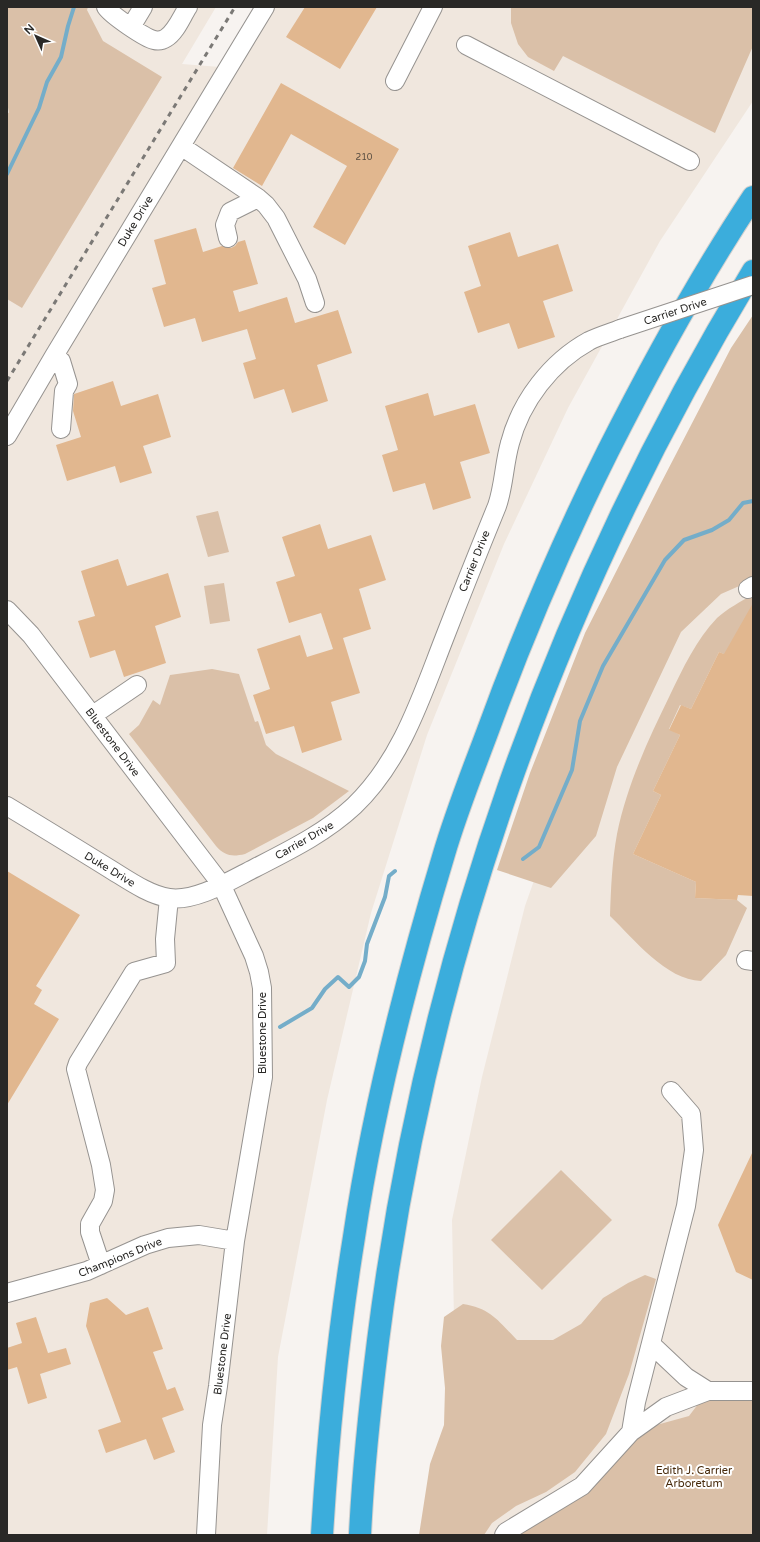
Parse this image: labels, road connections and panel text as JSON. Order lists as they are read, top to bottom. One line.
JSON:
{"streets":{"street":["Duke Drive","Carrier Drive","Bluestone Drive","Champions Drive"]},"crossings":[["Duke Drive","Carrier Drive"],["Duke Drive","Bluestone Drive"],["Carrier Drive","Bluestone Drive"],["Bluestone Drive","Champions Drive"]],"parks":["Edith J. Carrier Arboretum"],"house_numbers":["210"],"north":"top left"}
